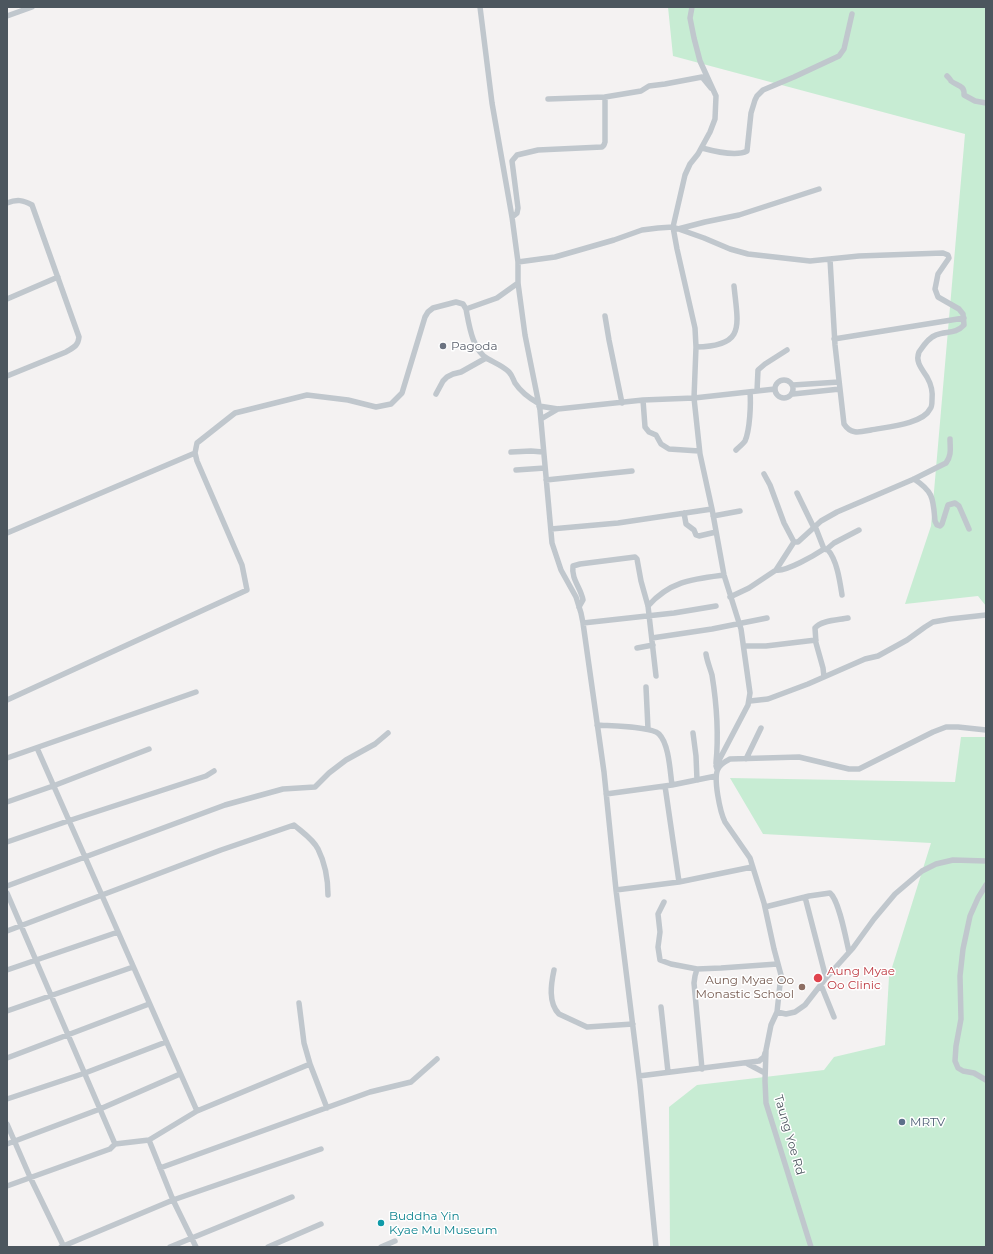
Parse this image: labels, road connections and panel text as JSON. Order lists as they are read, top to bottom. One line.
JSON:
{"streets":{"street":["Taung Yoe Rd"]},"places":["Pagoda","Aung Myae Oo Clinic","Aung Myae Oo Monastic School","MRTV","Buddha Yin Kyae Mu Museum"]}
